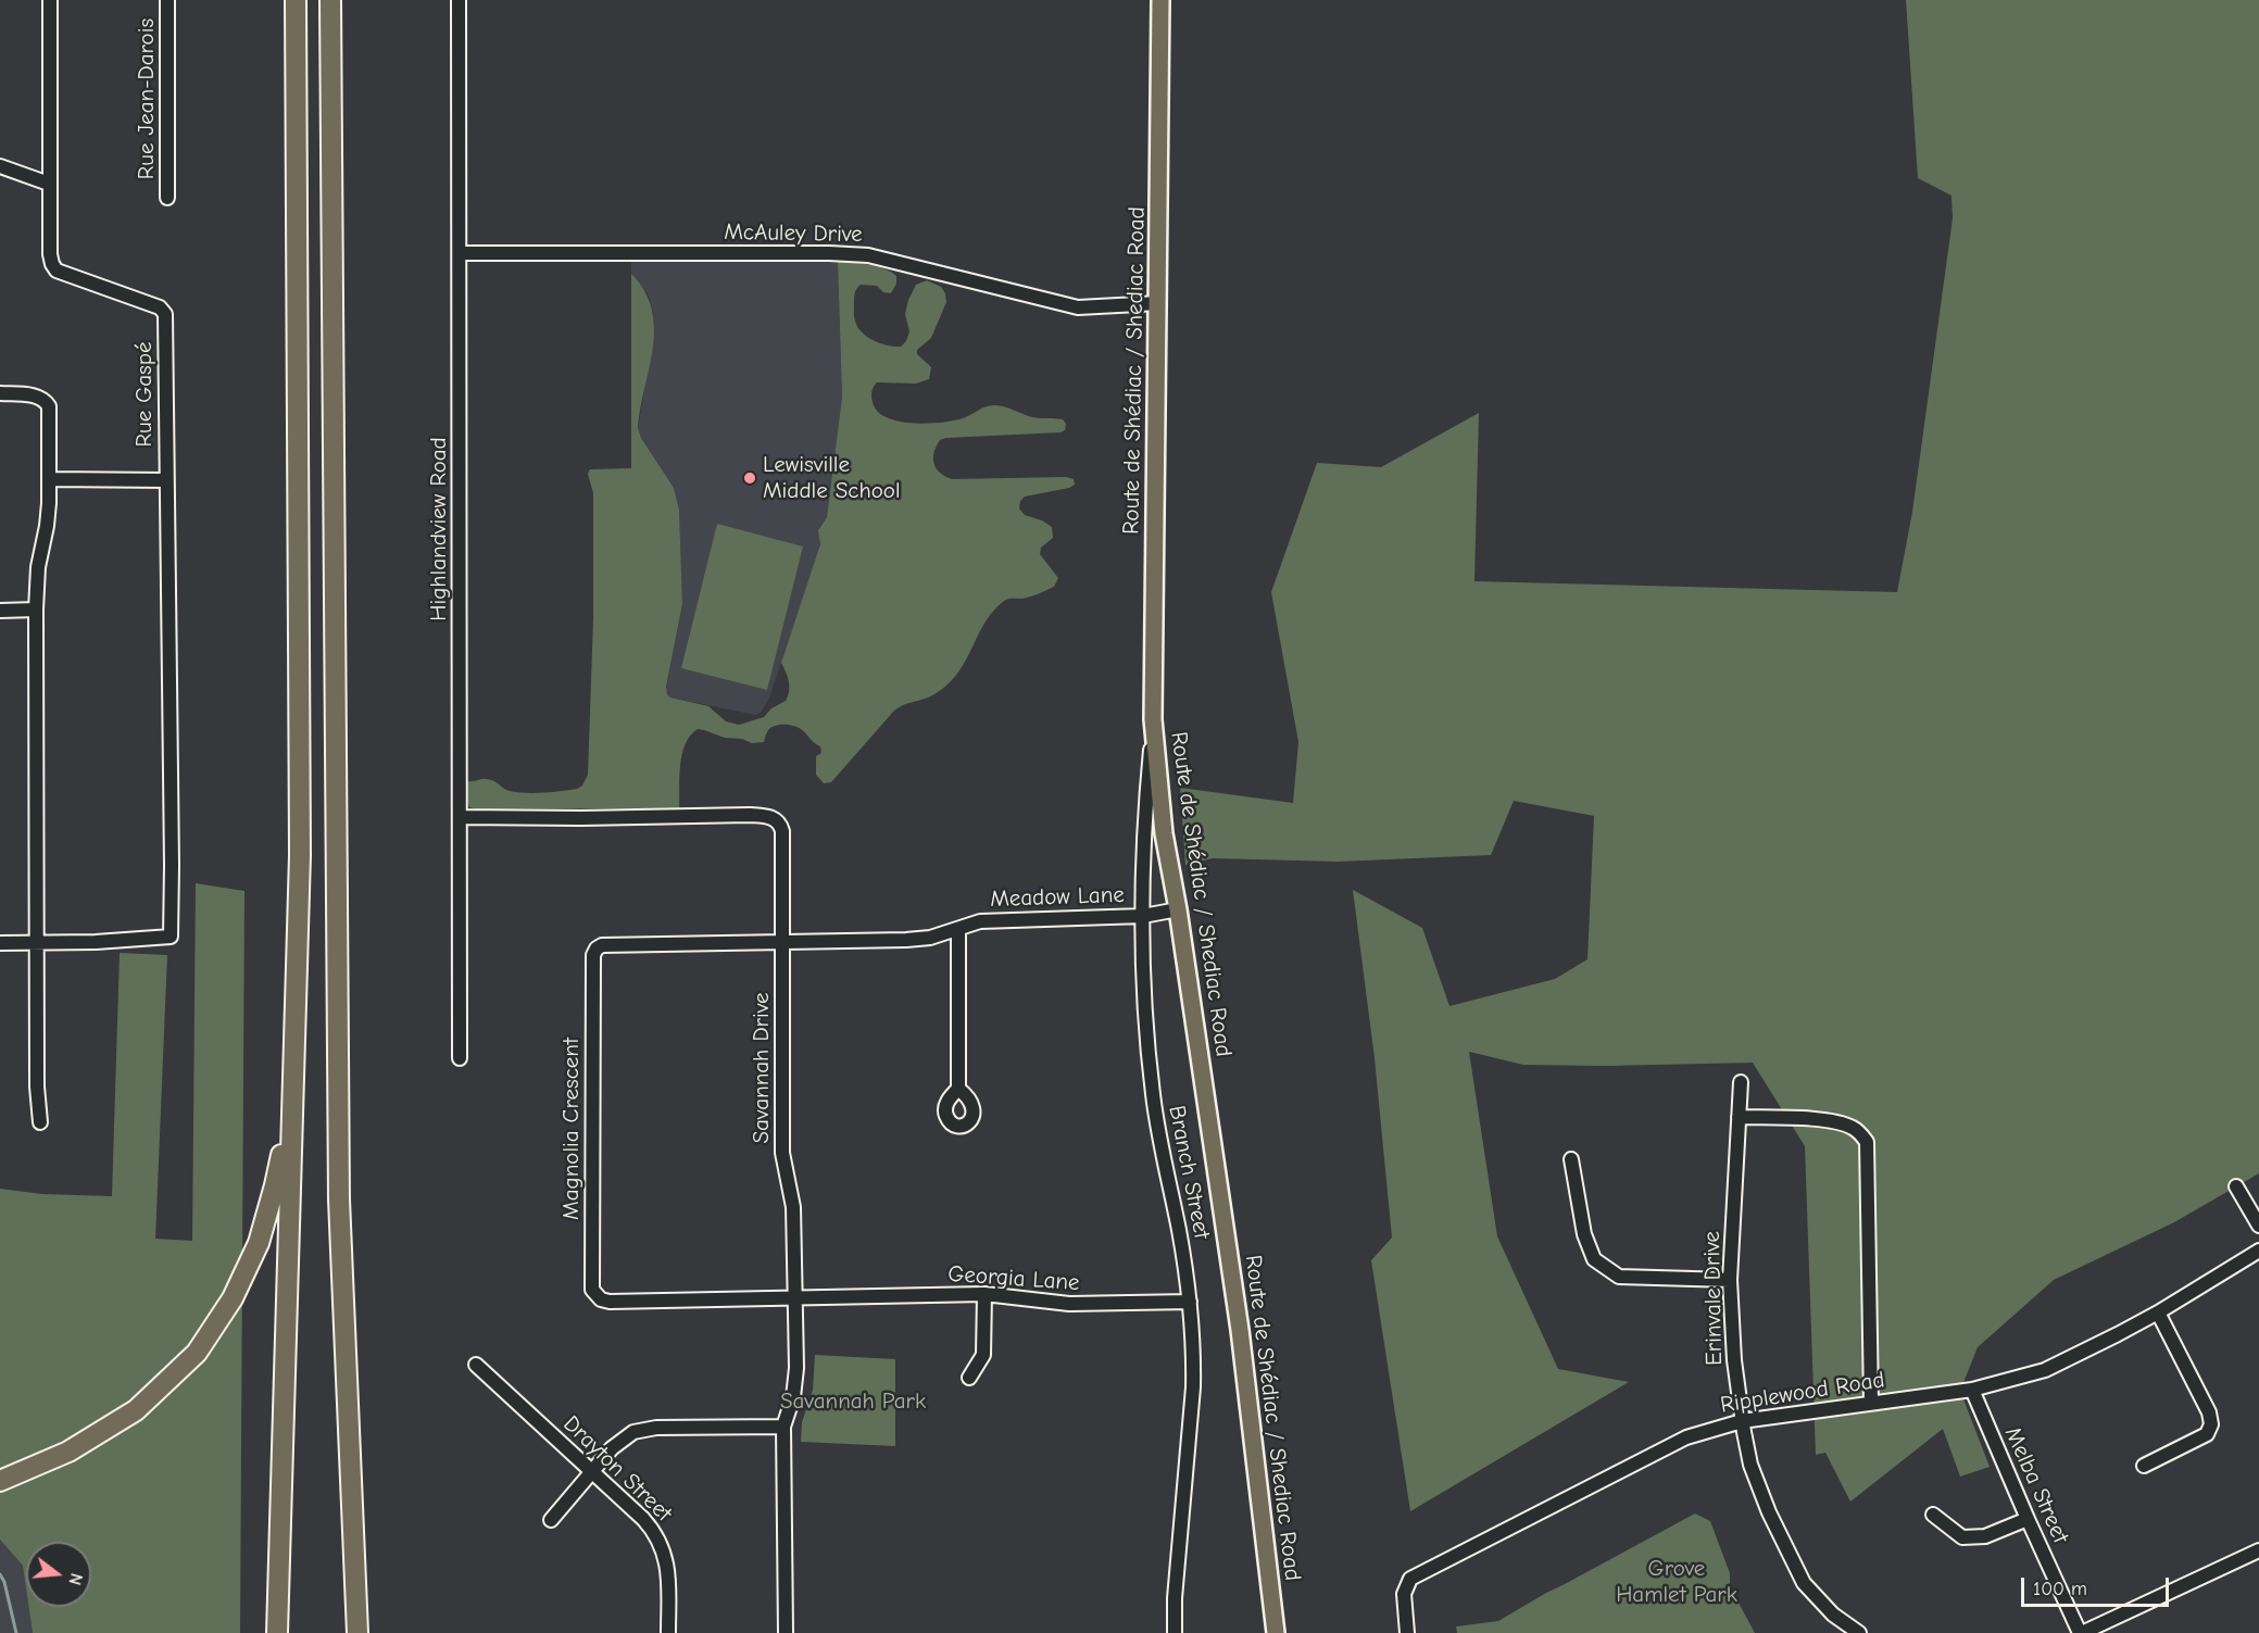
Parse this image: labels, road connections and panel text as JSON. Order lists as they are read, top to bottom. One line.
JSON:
{"streets":{"main road":["Route de Shédiac / Shediac Road"],"street":["Rue Jean-Darois","McAuley Drive","Rue Gaspé","Highlandview Road","Meadow Lane","Savannah Drive","Magnolia Crescent","Branch Street","Georgia Lane","Erinvale Drive","Ripplewood Road","Drayton Street","Melba Street"]},"crossings":[["McAuley Drive","Route de Shédiac / Shediac Road"],["McAuley Drive","Highlandview Road"],["Route de Shédiac / Shediac Road","Meadow Lane"],["Route de Shédiac / Shediac Road","Branch Street"],["Highlandview Road","Savannah Drive"],["Meadow Lane","Savannah Drive"],["Meadow Lane","Magnolia Crescent"],["Meadow Lane","Branch Street"],["Savannah Drive","Magnolia Crescent"],["Savannah Drive","Georgia Lane"],["Magnolia Crescent","Georgia Lane"],["Branch Street","Georgia Lane"],["Erinvale Drive","Ripplewood Road"],["Ripplewood Road","Melba Street"]],"parks":["Savannah Park","Grove Hamlet Park"],"places":["Lewisville Middle School"],"scale_bar":"100 m","north":"right"}
